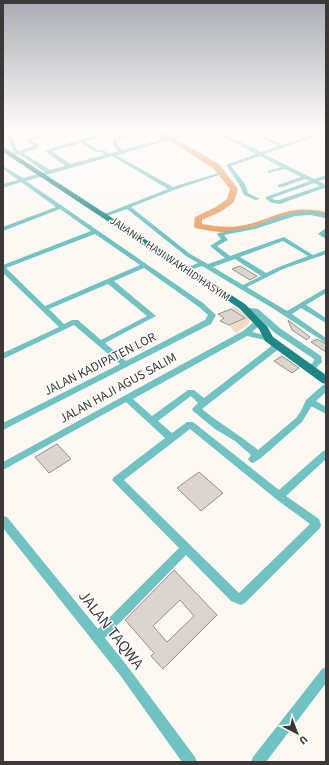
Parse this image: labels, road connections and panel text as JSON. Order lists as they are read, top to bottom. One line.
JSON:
{"streets":{"main road":["JALAN K. HAJI WAKHID HASYIM"],"street":["JALAN KADIPATEN LOR","JALAN HAJI AGUS SALIM","JALAN TAQWA"]},"crossings":[["JALAN K. HAJI WAKHID HASYIM","JALAN HAJI AGUS SALIM"]],"north":"bottom right"}
